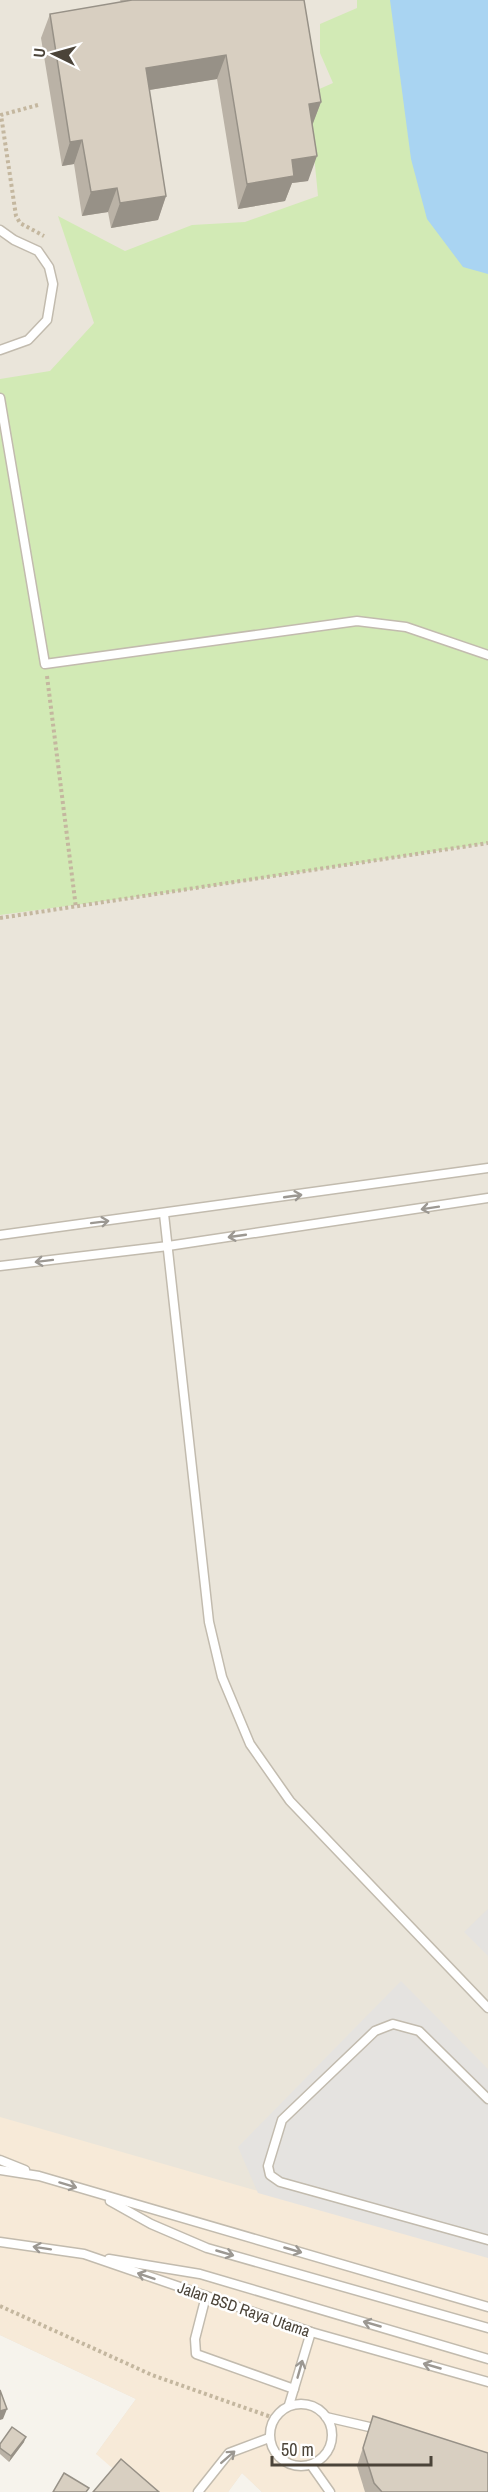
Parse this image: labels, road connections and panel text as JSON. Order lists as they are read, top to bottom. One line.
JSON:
{"streets":{"lane":["Jalan BSD Raya Utama"]},"scale_bar":"50 m","north":"left"}
